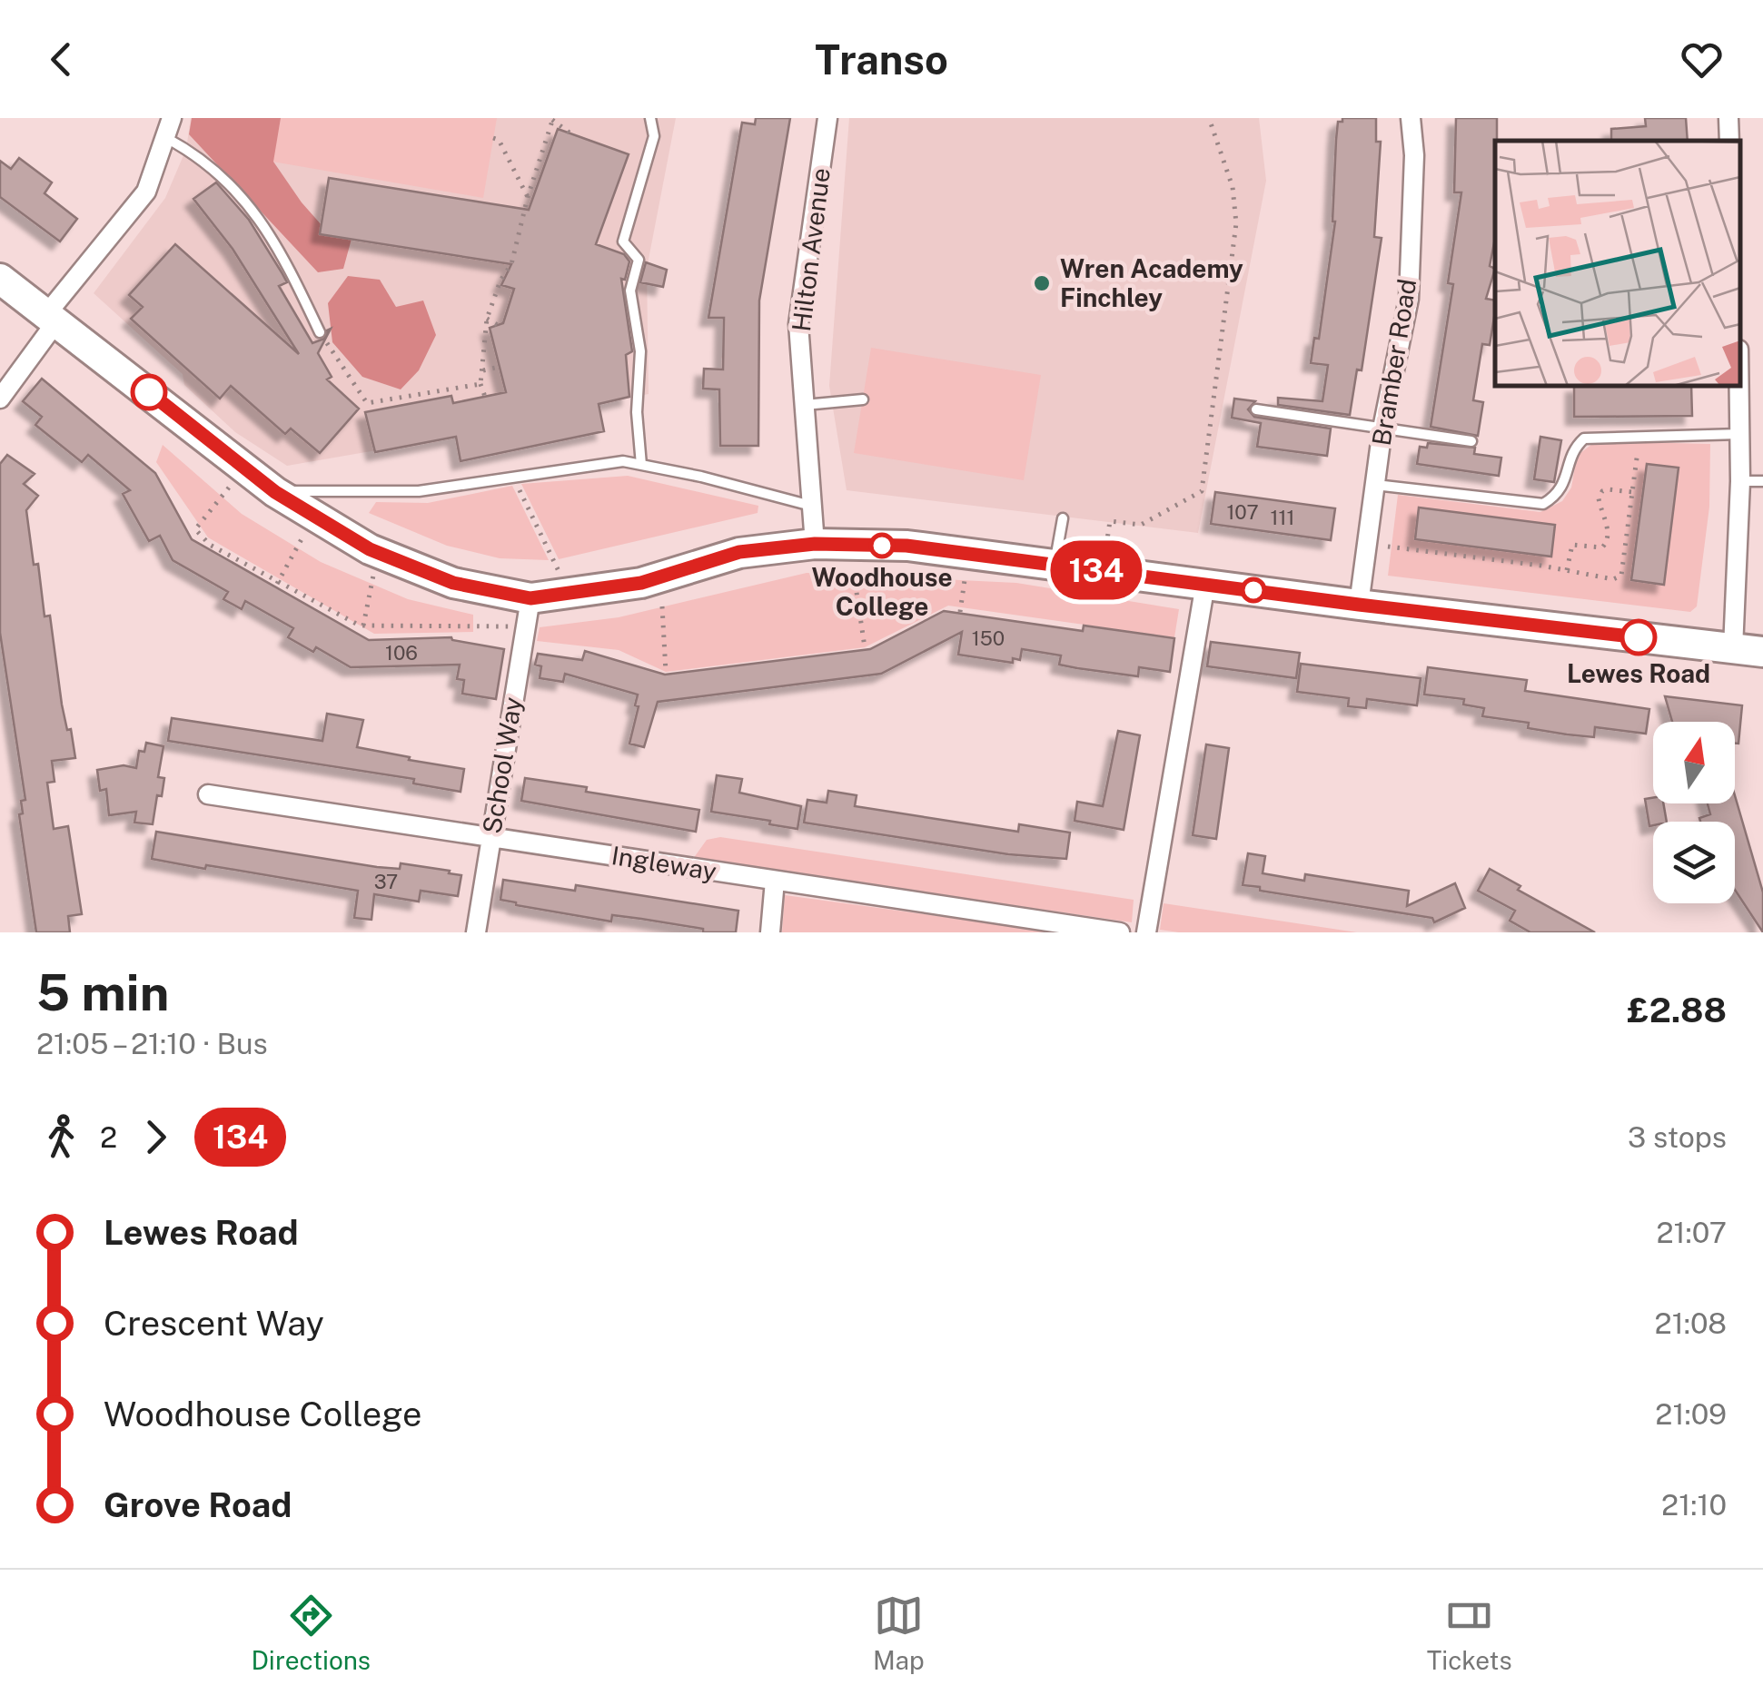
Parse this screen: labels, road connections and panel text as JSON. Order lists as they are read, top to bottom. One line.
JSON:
{"streets":{"street":["Hilton Avenue","Bramber Road","School Way","Ingleway"]},"crossings":[["School Way","Ingleway"]],"places":["Wren Academy Finchley","Woodhouse College","Lewes Road"],"lines":["bus line 134"],"house_numbers":["107","111","150","106","37"],"north":"top","page":{"header":"Transo","on_map":"134","heading":["5 min","21:05 – 21:10 · Bus","£2.88"],"legs":["2","134","3 stops"],"list":[{"name":"Lewes Road","value":"21:07"},{"name":"Crescent Way","value":"21:08"},{"name":"Woodhouse College","value":"21:09"},{"name":"Grove Road","value":"21:10"}],"tabs":["Directions","Map","Tickets"]}}
